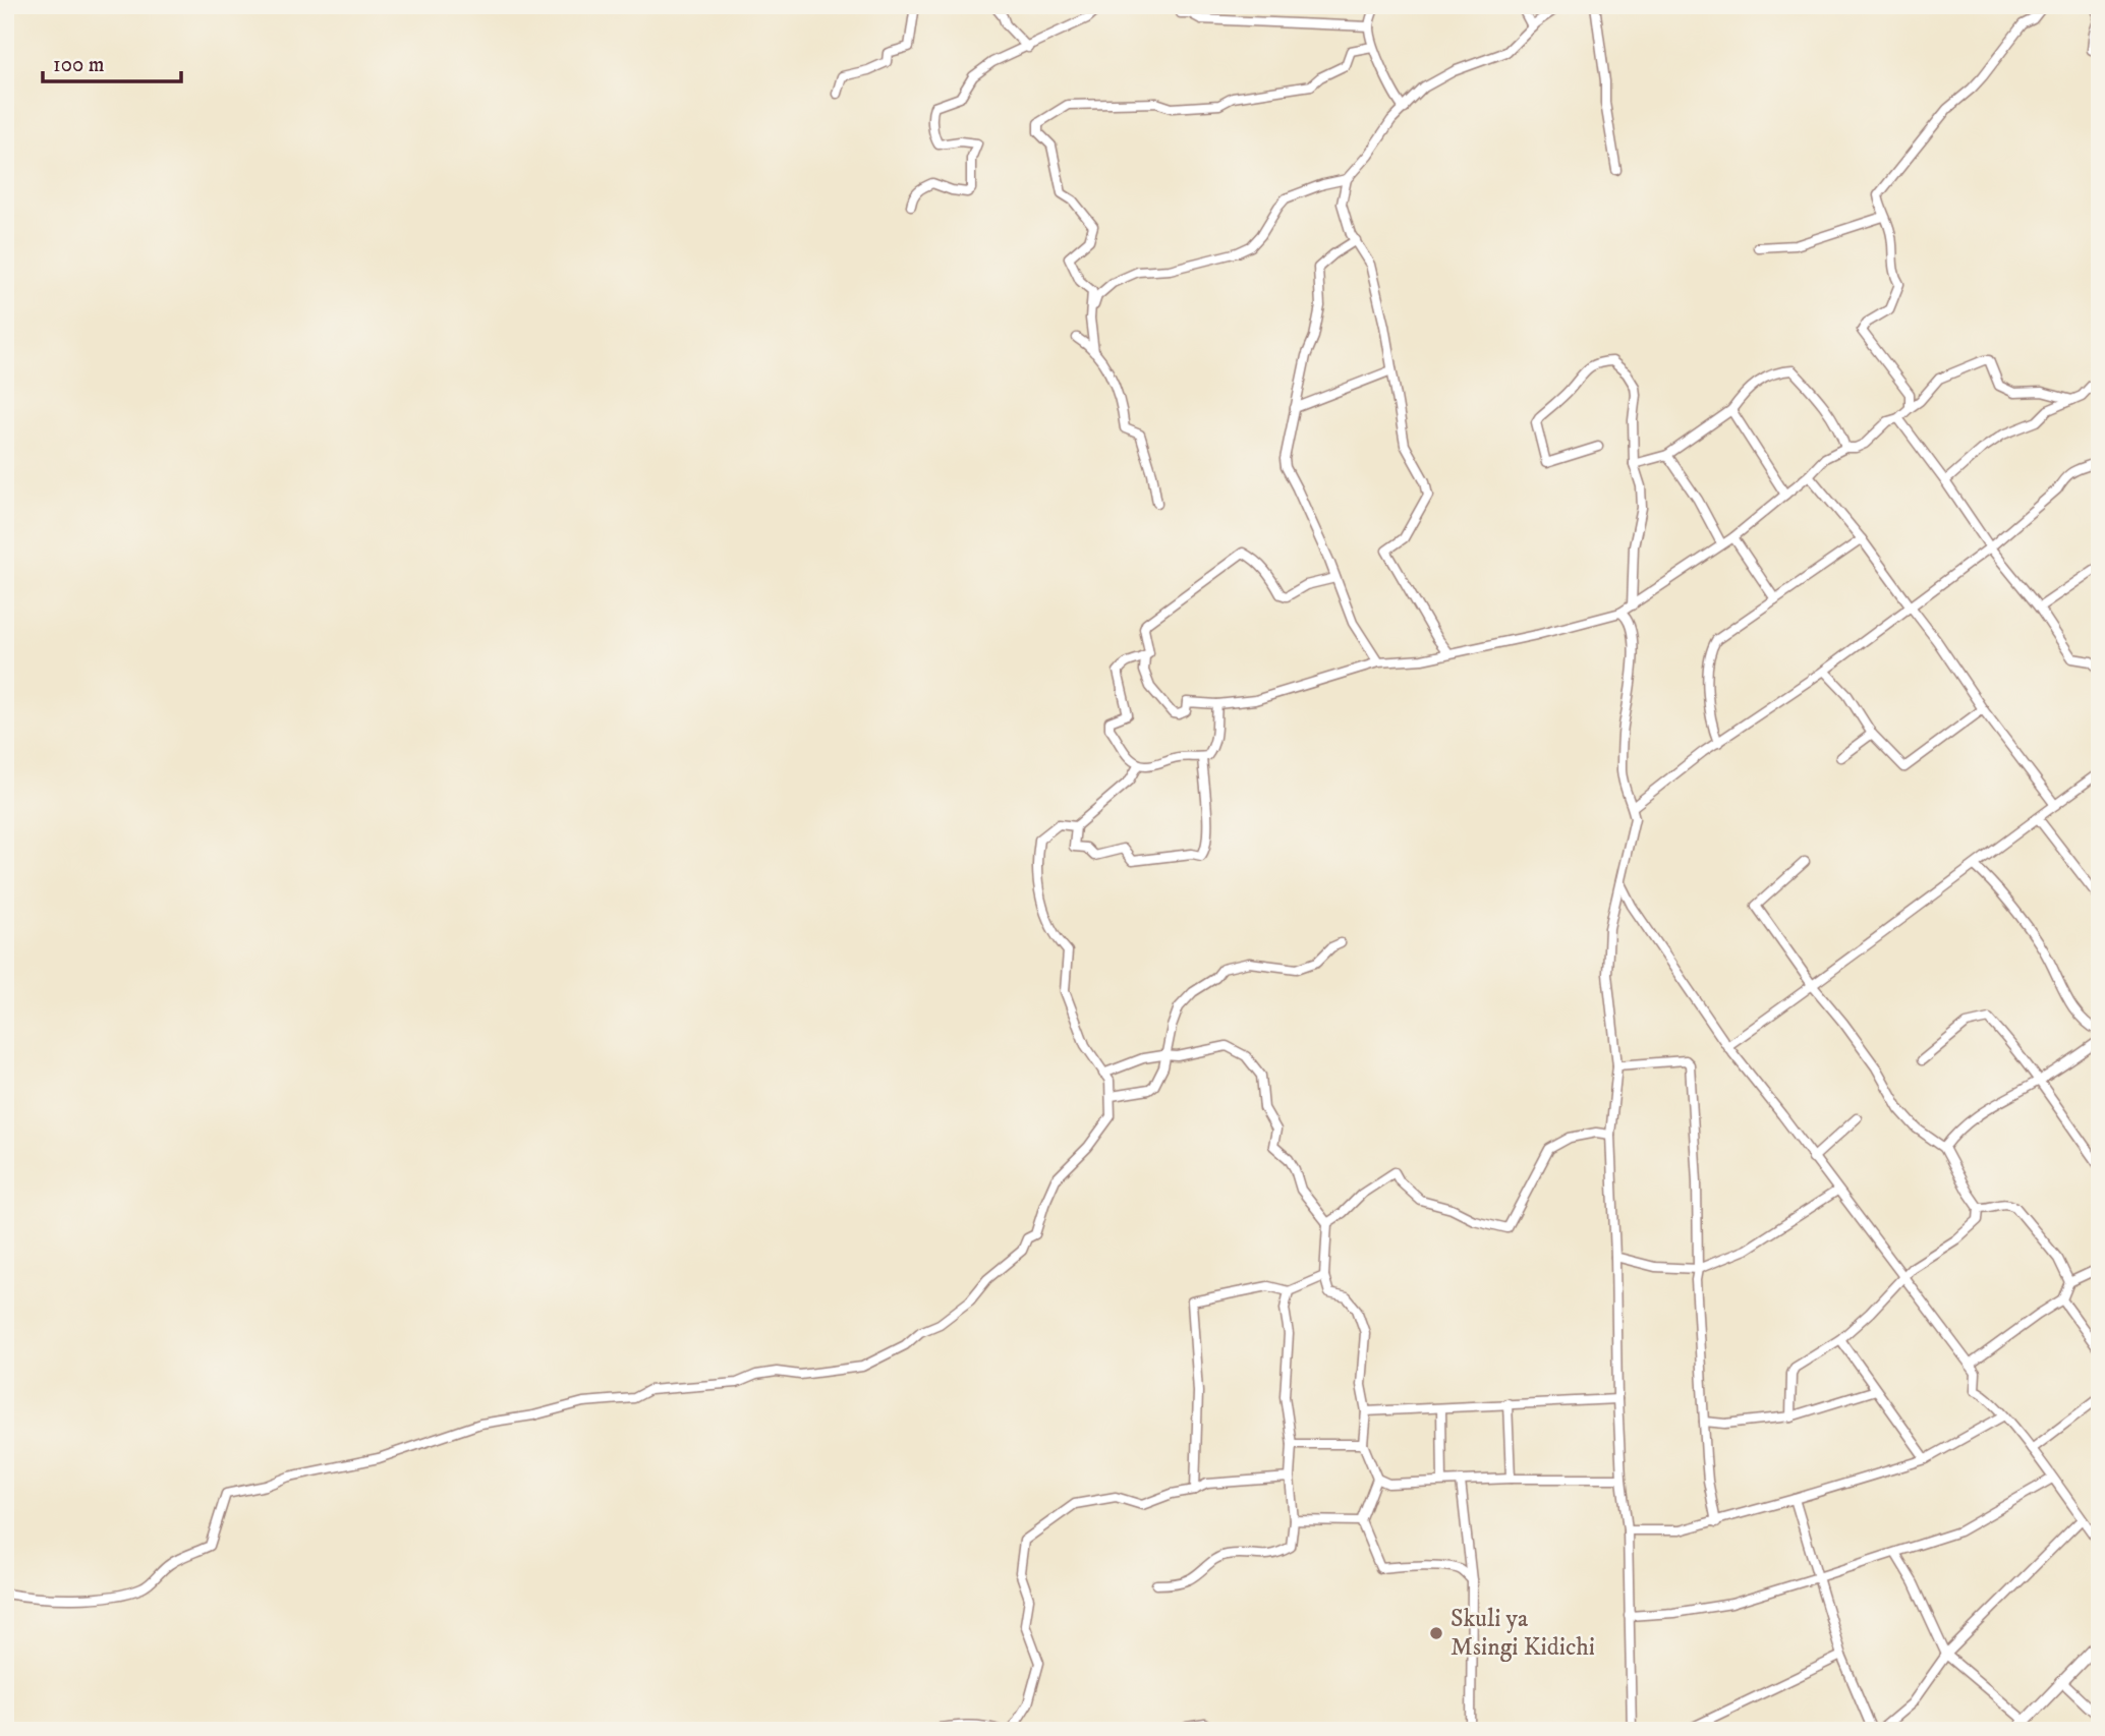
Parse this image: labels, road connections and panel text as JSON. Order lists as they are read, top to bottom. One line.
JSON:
{"places":["Skuli ya Msingi Kidichi"],"scale_bar":"100 m"}
